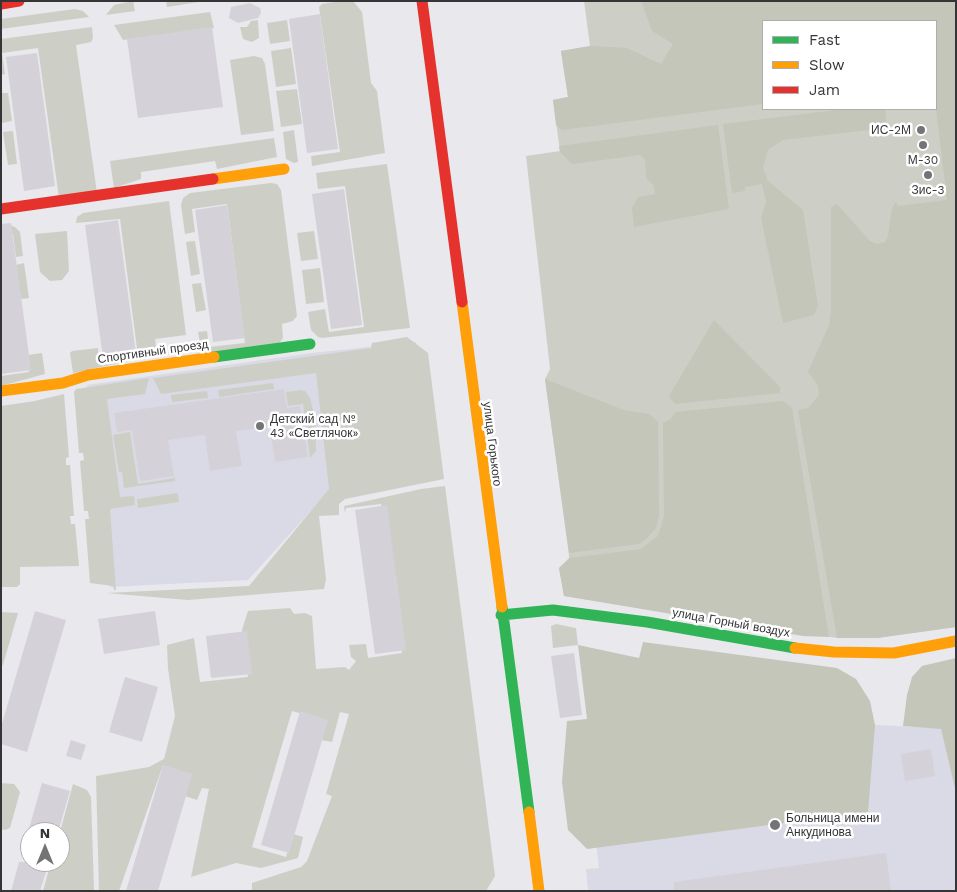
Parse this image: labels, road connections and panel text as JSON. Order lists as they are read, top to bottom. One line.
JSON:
{"streets":{"street":["Спортивный проезд","улица Горького","улица Горный воздух"]},"crossings":[["улица Горького","улица Горный воздух"]],"places":["ИС-2М","М-30","Зис-3","Детский сад № 43 «Светлячок»","Больница имени Анкудинова"],"legend":["Fast","Slow","Jam"],"north":"top"}
